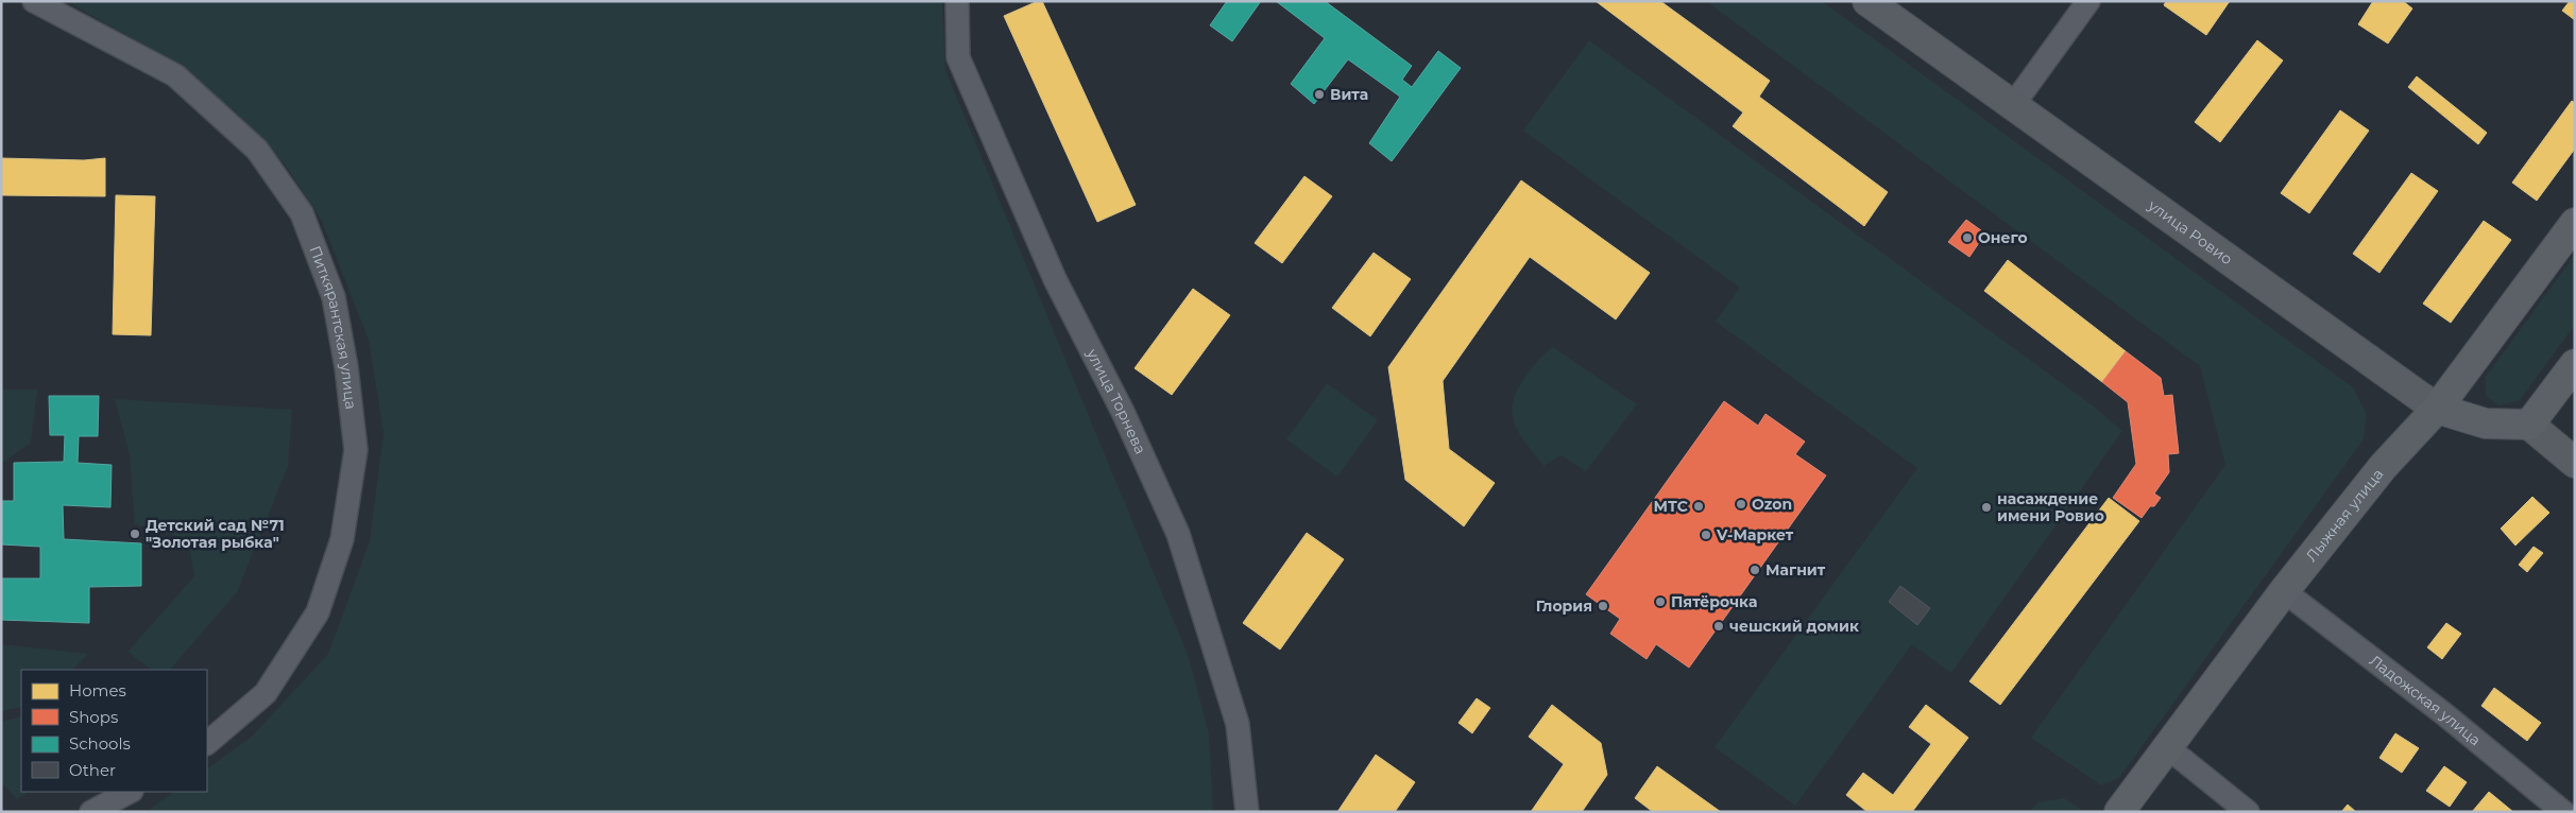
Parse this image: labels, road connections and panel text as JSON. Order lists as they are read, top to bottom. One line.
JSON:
{"streets":{"main road":["улица Ровио","Лыжная улица"],"street":["Питкярантская улица","улица Торнева","Ладожская улица"]},"crossings":[["улица Ровио","Лыжная улица"],["Лыжная улица","Ладожская улица"]],"places":["Вита","Онего","Ozon","МТС","насаждение имени Ровио","Детский сад №71 \"Золотая рыбка\"","V-Маркет","Магнит","Пятёрочка","Глория","чешский домик"],"legend":["Homes","Shops","Schools","Other"]}
